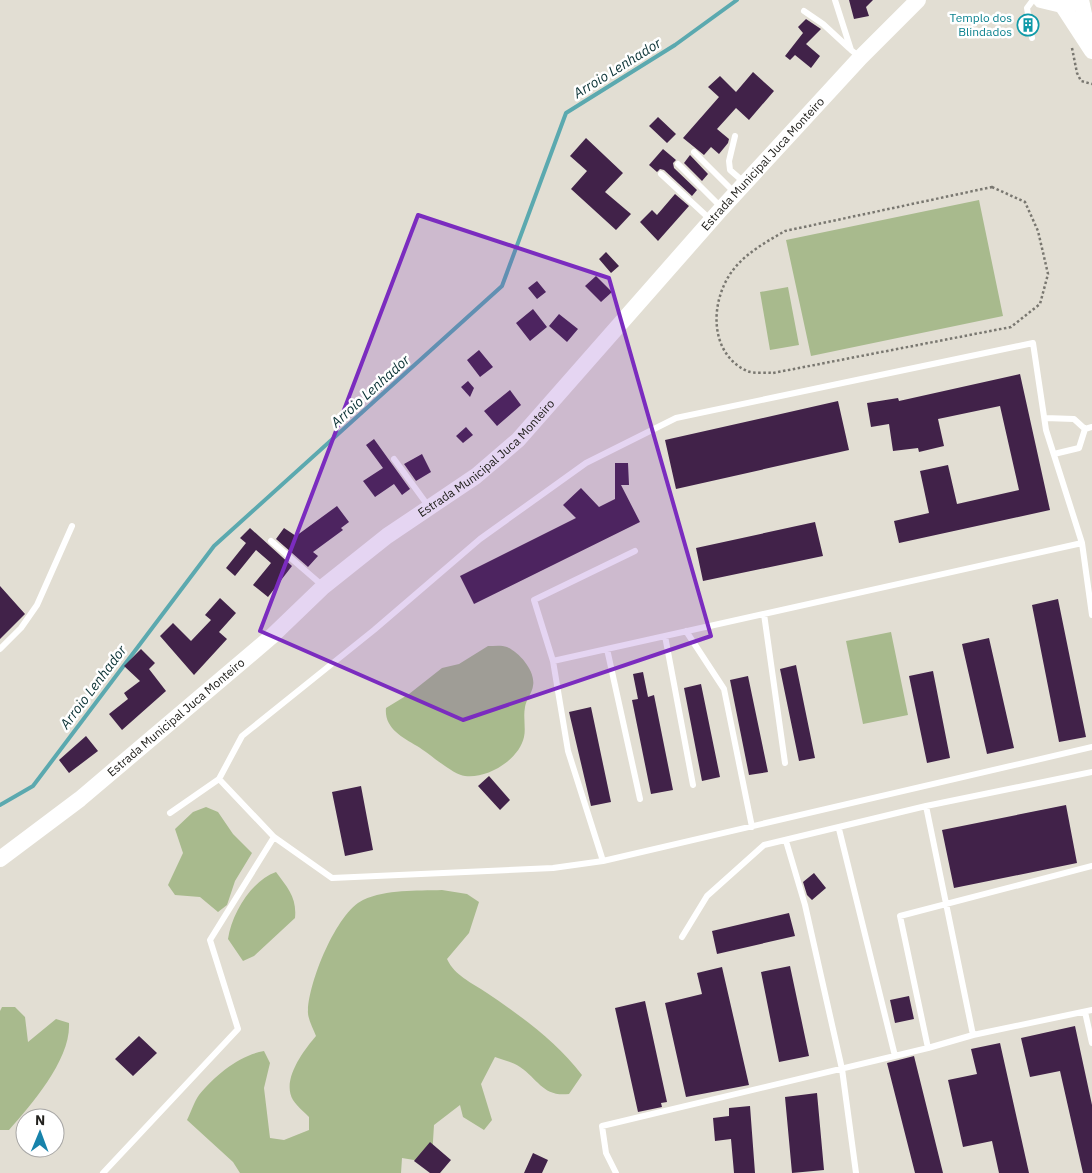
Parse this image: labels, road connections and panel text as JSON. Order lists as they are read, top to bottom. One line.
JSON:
{"streets":{"street":["Estrada Municipal Juca Monteiro"]},"water":["Arroio Lenhador"],"places":{"building":["Templo dos Blindados"]},"north":"top"}
